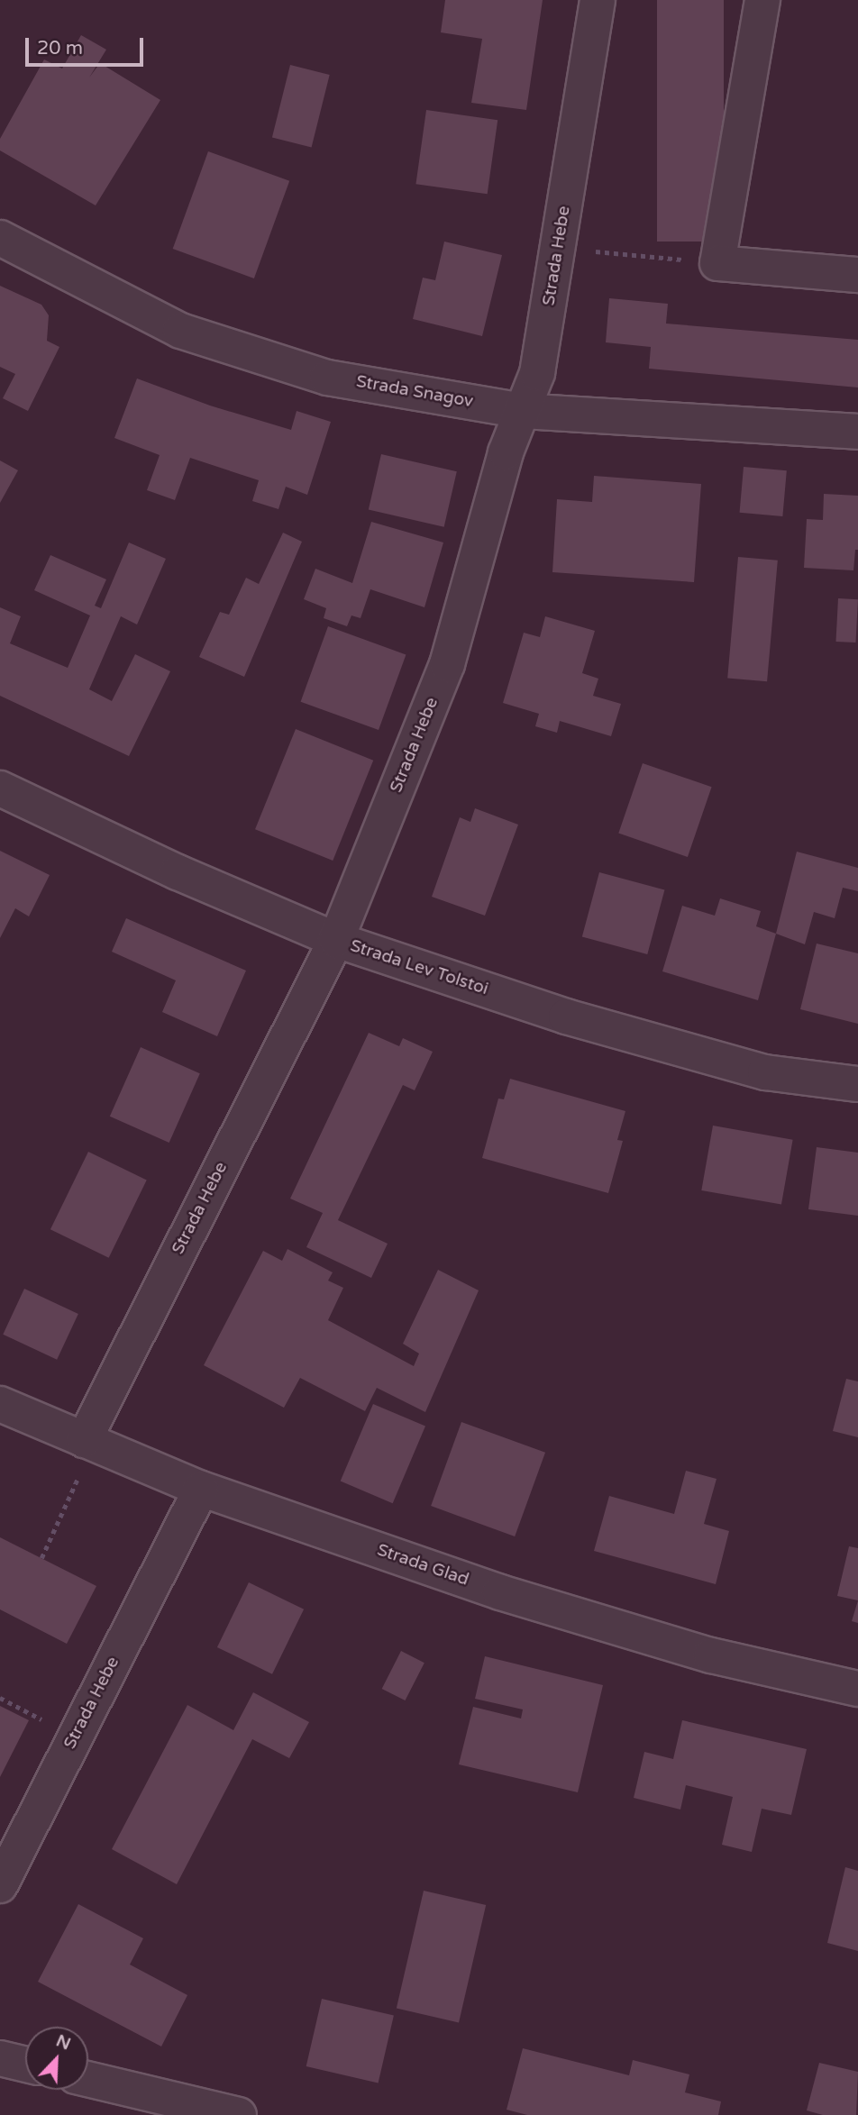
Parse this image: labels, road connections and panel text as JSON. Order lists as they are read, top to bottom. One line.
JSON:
{"streets":{"street":["Strada Hebe","Strada Snagov","Strada Lev Tolstoi","Strada Glad"]},"crossings":[["Strada Hebe","Strada Snagov"],["Strada Hebe","Strada Lev Tolstoi"],["Strada Hebe","Strada Glad"]],"scale_bar":"20 m","north":"top right"}
